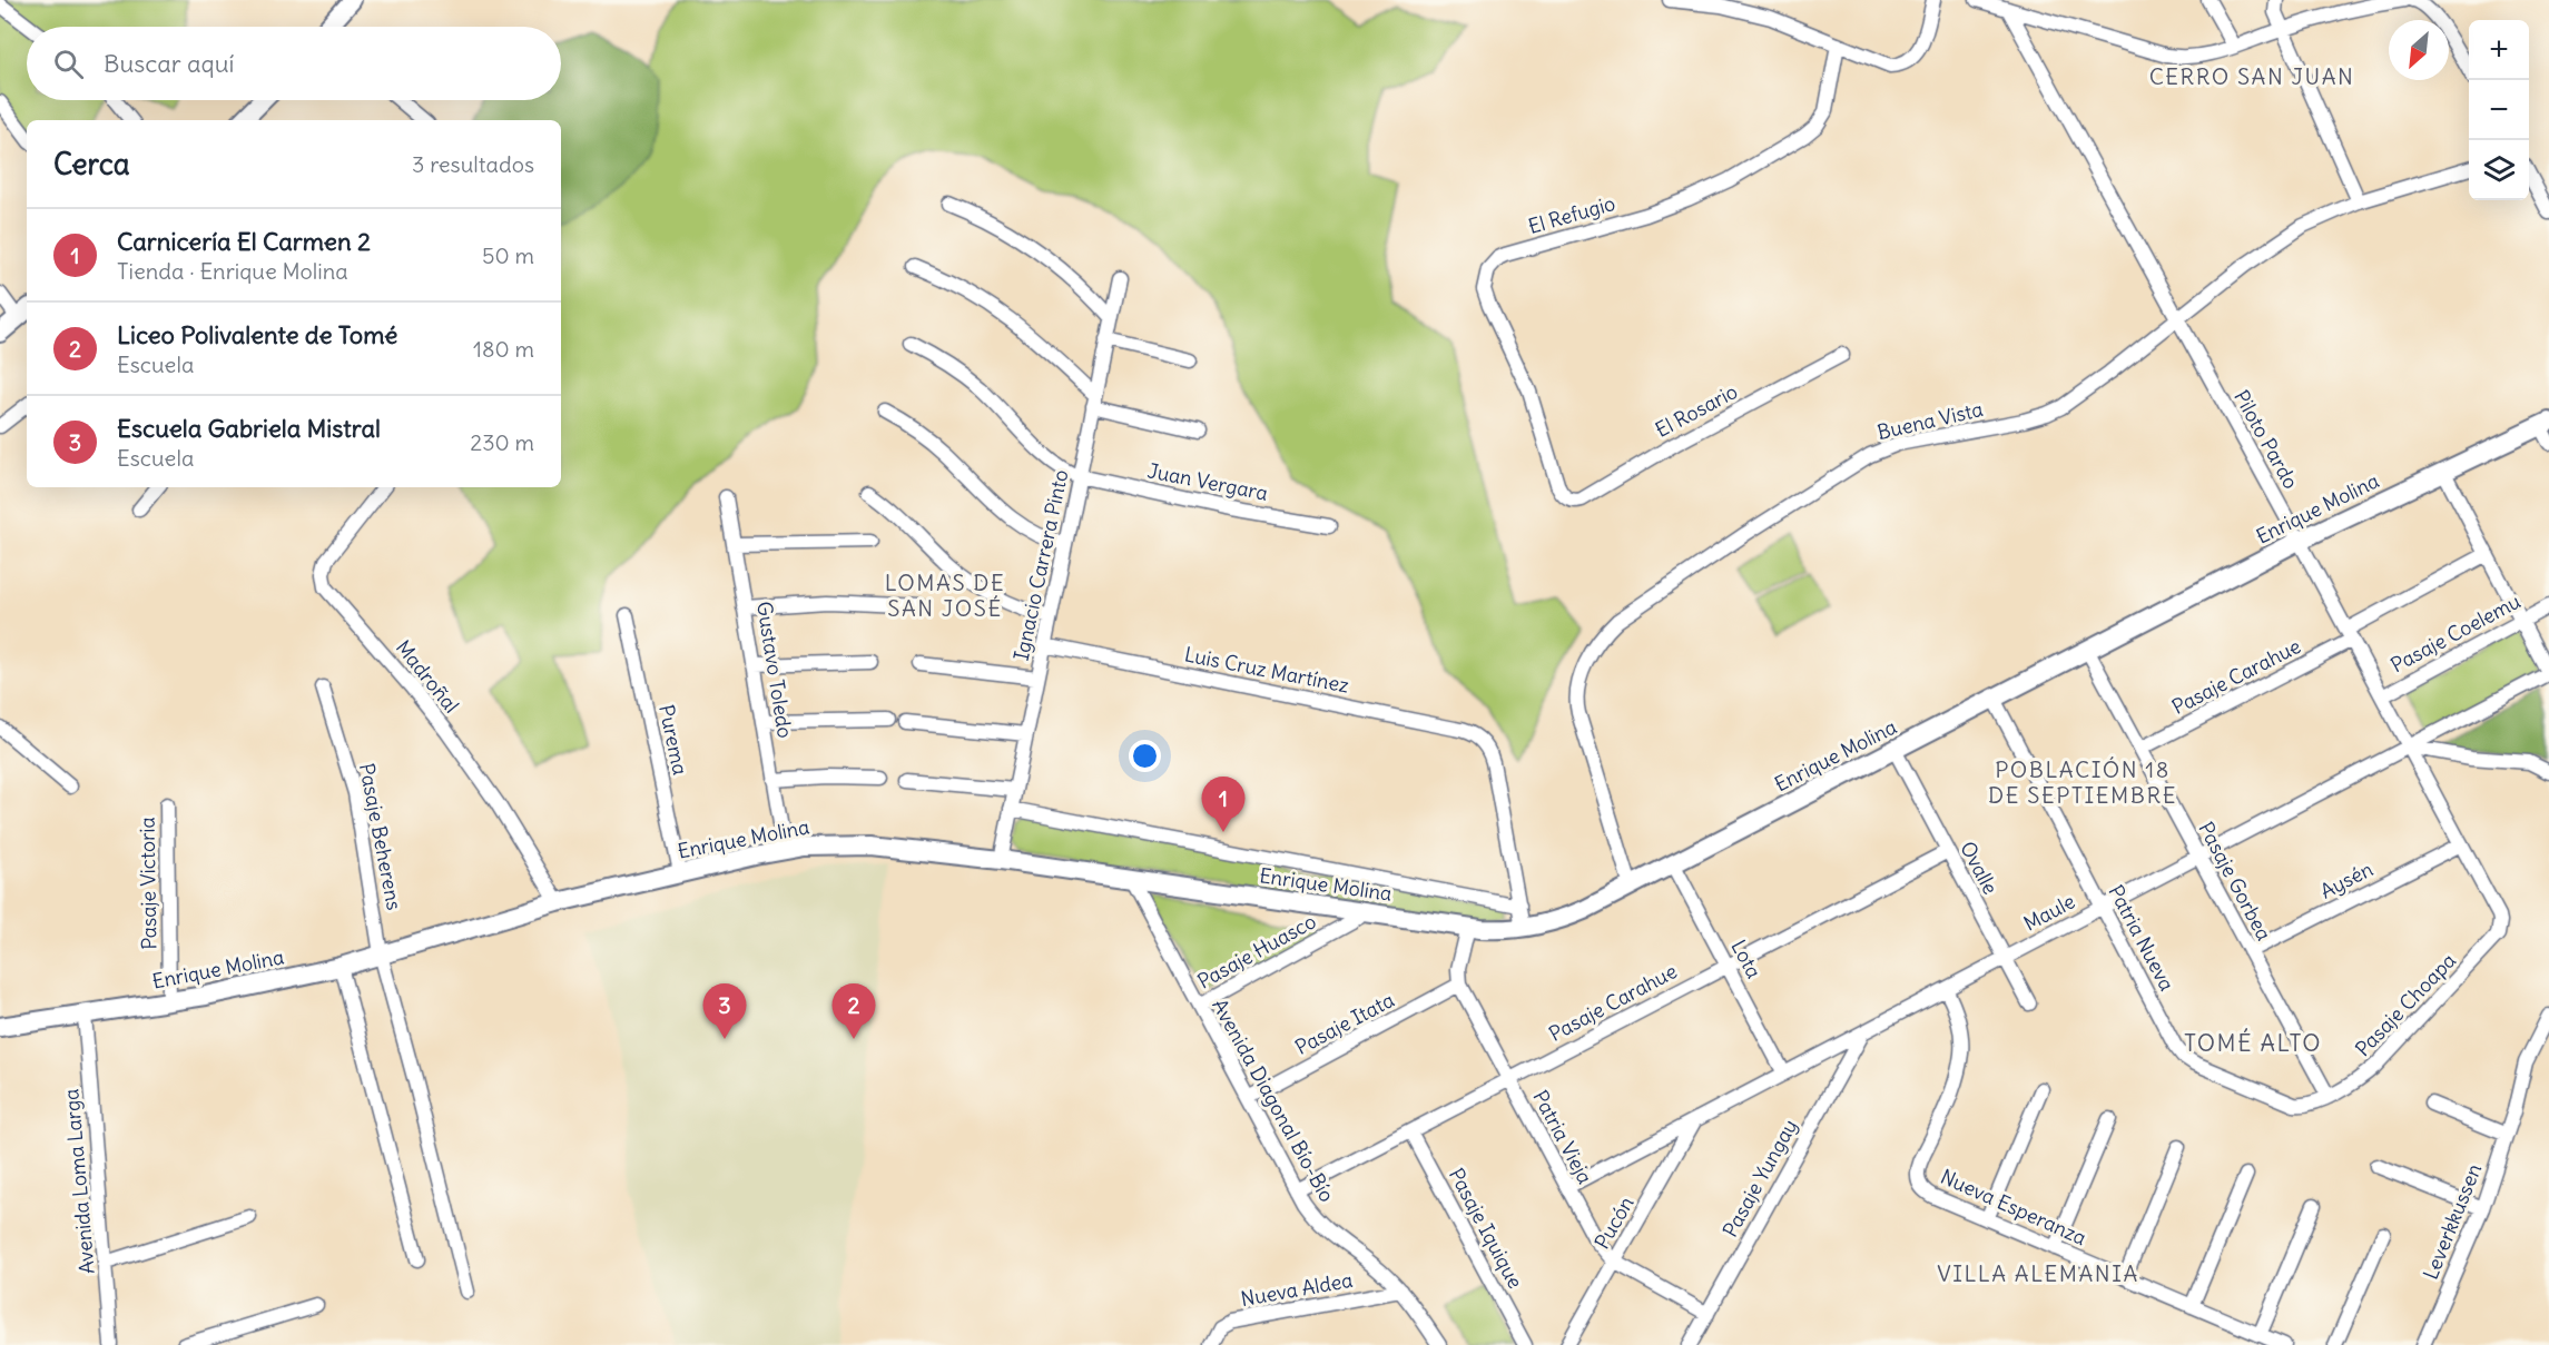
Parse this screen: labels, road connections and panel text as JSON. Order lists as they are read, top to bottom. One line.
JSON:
{"streets":{"main road":["Enrique Molina"],"street":["El Refugio","El Rosario","Buena Vista","Piloto Pardo","Juan Vergara","Ignacio Carrera Pinto","Pasaje Coelemu","Gustavo Toledo","Luis Cruz Martínez","Madroñal","Pasaje Carahue","Purema","Pasaje Beherens","Ovalle","Aysén","Pasaje Gorbea","Pasaje Victoria","Maule","Patria Nueva","Pasaje Huasco","Lota","Pasaje Choapa","Pasaje Itata","Avenida Diagonal Bío-Bío","Patria Vieja","Pasaje Yungay","Avenida Loma Larga","Nueva Esperanza","Leverkkussen","Pucón","Pasaje Iquique","Nueva Aldea"]},"crossings":[["El Refugio","El Rosario"],["Buena Vista","Piloto Pardo"],["Buena Vista","Enrique Molina"],["Piloto Pardo","Enrique Molina"],["Piloto Pardo","Pasaje Coelemu"],["Piloto Pardo","Pasaje Carahue"],["Piloto Pardo","Aysén"],["Piloto Pardo","Maule"],["Piloto Pardo","Pasaje Choapa"],["Juan Vergara","Ignacio Carrera Pinto"],["Enrique Molina","Ignacio Carrera Pinto"],["Enrique Molina","Gustavo Toledo"],["Enrique Molina","Luis Cruz Martínez"],["Enrique Molina","Madroñal"],["Enrique Molina","Purema"],["Enrique Molina","Pasaje Beherens"],["Enrique Molina","Ovalle"],["Enrique Molina","Pasaje Gorbea"],["Enrique Molina","Pasaje Victoria"],["Enrique Molina","Patria Nueva"],["Enrique Molina","Pasaje Huasco"],["Enrique Molina","Lota"],["Enrique Molina","Avenida Diagonal Bío-Bío"],["Enrique Molina","Avenida Loma Larga"],["Ignacio Carrera Pinto","Luis Cruz Martínez"],["Pasaje Carahue","Ovalle"],["Pasaje Carahue","Pasaje Gorbea"],["Pasaje Carahue","Lota"],["Pasaje Carahue","Avenida Diagonal Bío-Bío"],["Pasaje Carahue","Patria Vieja"],["Pasaje Carahue","Pasaje Iquique"],["Ovalle","Maule"],["Aysén","Pasaje Gorbea"],["Pasaje Gorbea","Maule"],["Pasaje Gorbea","Patria Nueva"],["Pasaje Gorbea","Pasaje Choapa"],["Maule","Patria Nueva"],["Maule","Lota"],["Maule","Patria Vieja"],["Maule","Pasaje Yungay"],["Maule","Nueva Esperanza"],["Maule","Pucón"],["Patria Nueva","Pasaje Choapa"],["Pasaje Huasco","Avenida Diagonal Bío-Bío"],["Pasaje Itata","Avenida Diagonal Bío-Bío"],["Pasaje Itata","Patria Vieja"],["Avenida Diagonal Bío-Bío","Nueva Aldea"],["Patria Vieja","Pasaje Yungay"],["Patria Vieja","Pucón"]],"districts":["CERRO SAN JUAN","LOMAS DE SAN JOSÉ","POBLACIÓN 18 DE SEPTIEMBRE","TOMÉ ALTO","VILLA ALEMANIA"],"north":"bottom left","page":{"map_buttons":["+","−"],"search":"Buscar aquí","heading":["Cerca","3 resultados"],"list":[{"mark":"1","name":"Carnicería El Carmen 2","note":"Tienda · Enrique Molina","value":"50 m"},{"mark":"2","name":"Liceo Polivalente de Tomé","note":"Escuela","value":"180 m"},{"mark":"3","name":"Escuela Gabriela Mistral","note":"Escuela","value":"230 m"}],"pins":["1","2","3"]}}
